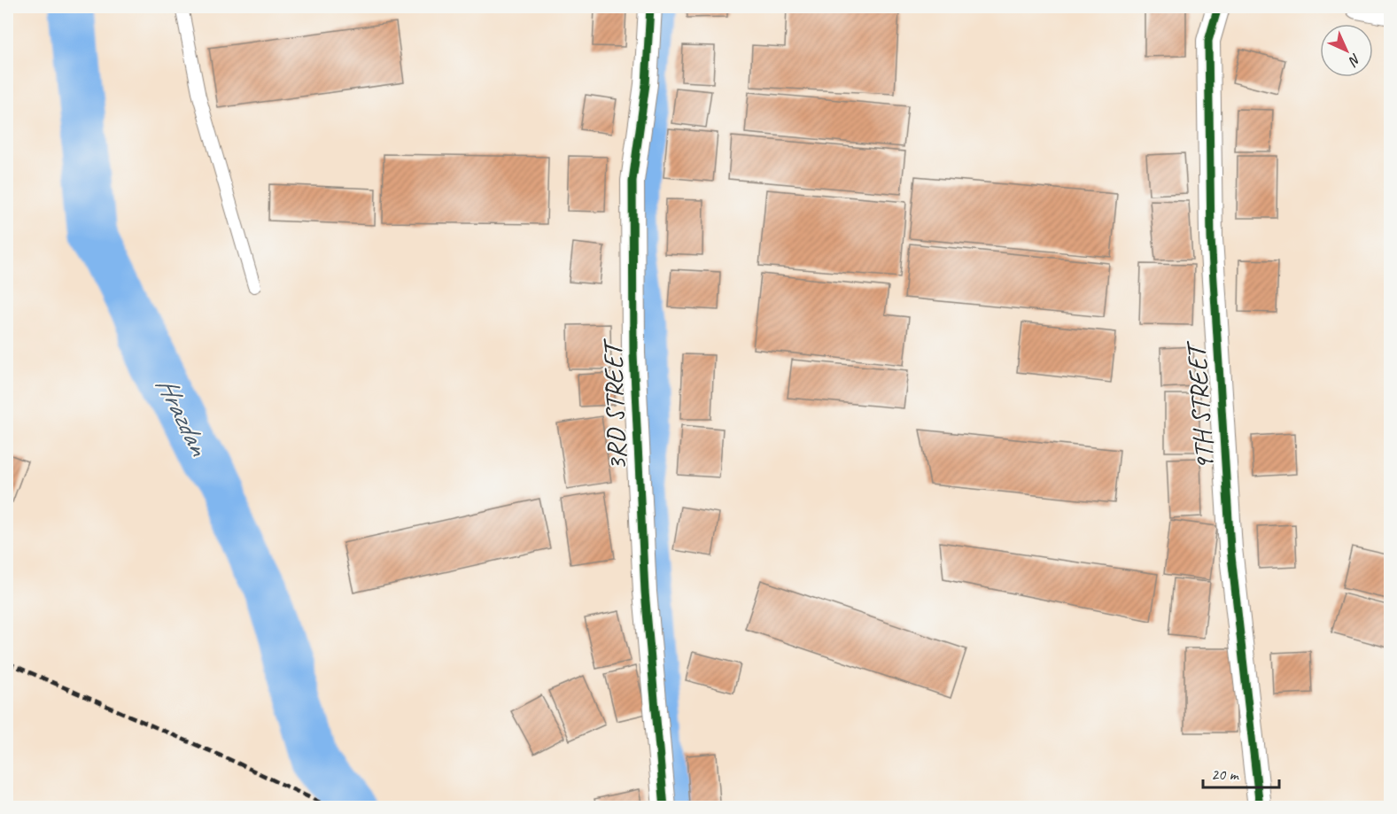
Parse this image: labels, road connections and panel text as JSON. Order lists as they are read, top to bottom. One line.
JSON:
{"streets":{"street":["3RD STREET","9TH STREET"]},"water":["Hrazdan"],"scale_bar":"20 m","north":"bottom right"}
